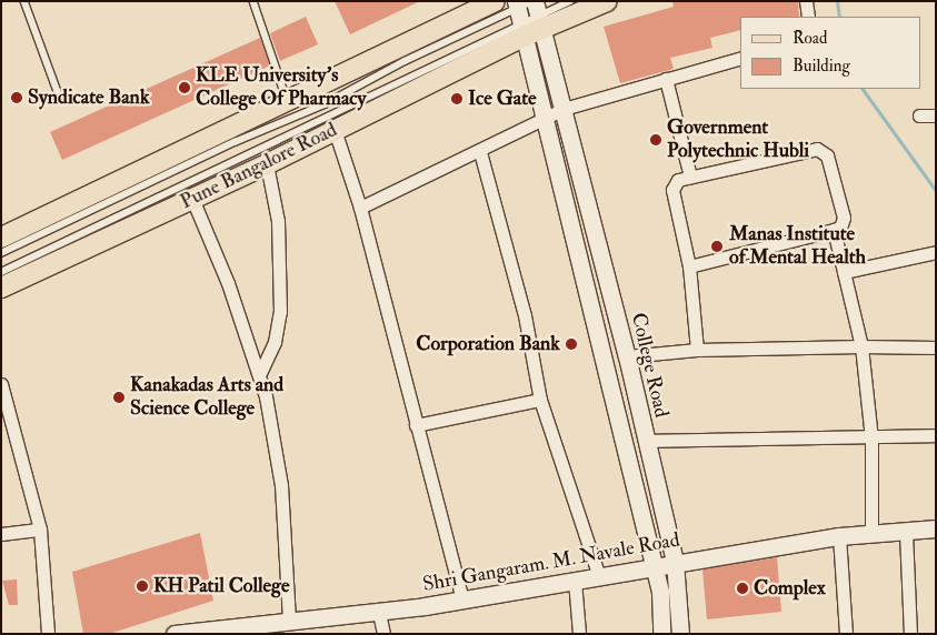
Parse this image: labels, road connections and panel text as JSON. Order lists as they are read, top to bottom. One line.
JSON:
{"streets":{"main road":["Pune Bangalore Road","College Road","Shri Gangaram. M. Navale Road"]},"crossings":[["Pune Bangalore Road","College Road"],["College Road","Shri Gangaram. M. Navale Road"]],"places":["KLE University's College Of Pharmacy","Syndicate Bank","Ice Gate","Government Polytechnic Hubli","Manas Institute of Mental Health","Corporation Bank","Kanakadas Arts and Science College","KH Patil College","Complex"],"legend":["Road","Building"]}
